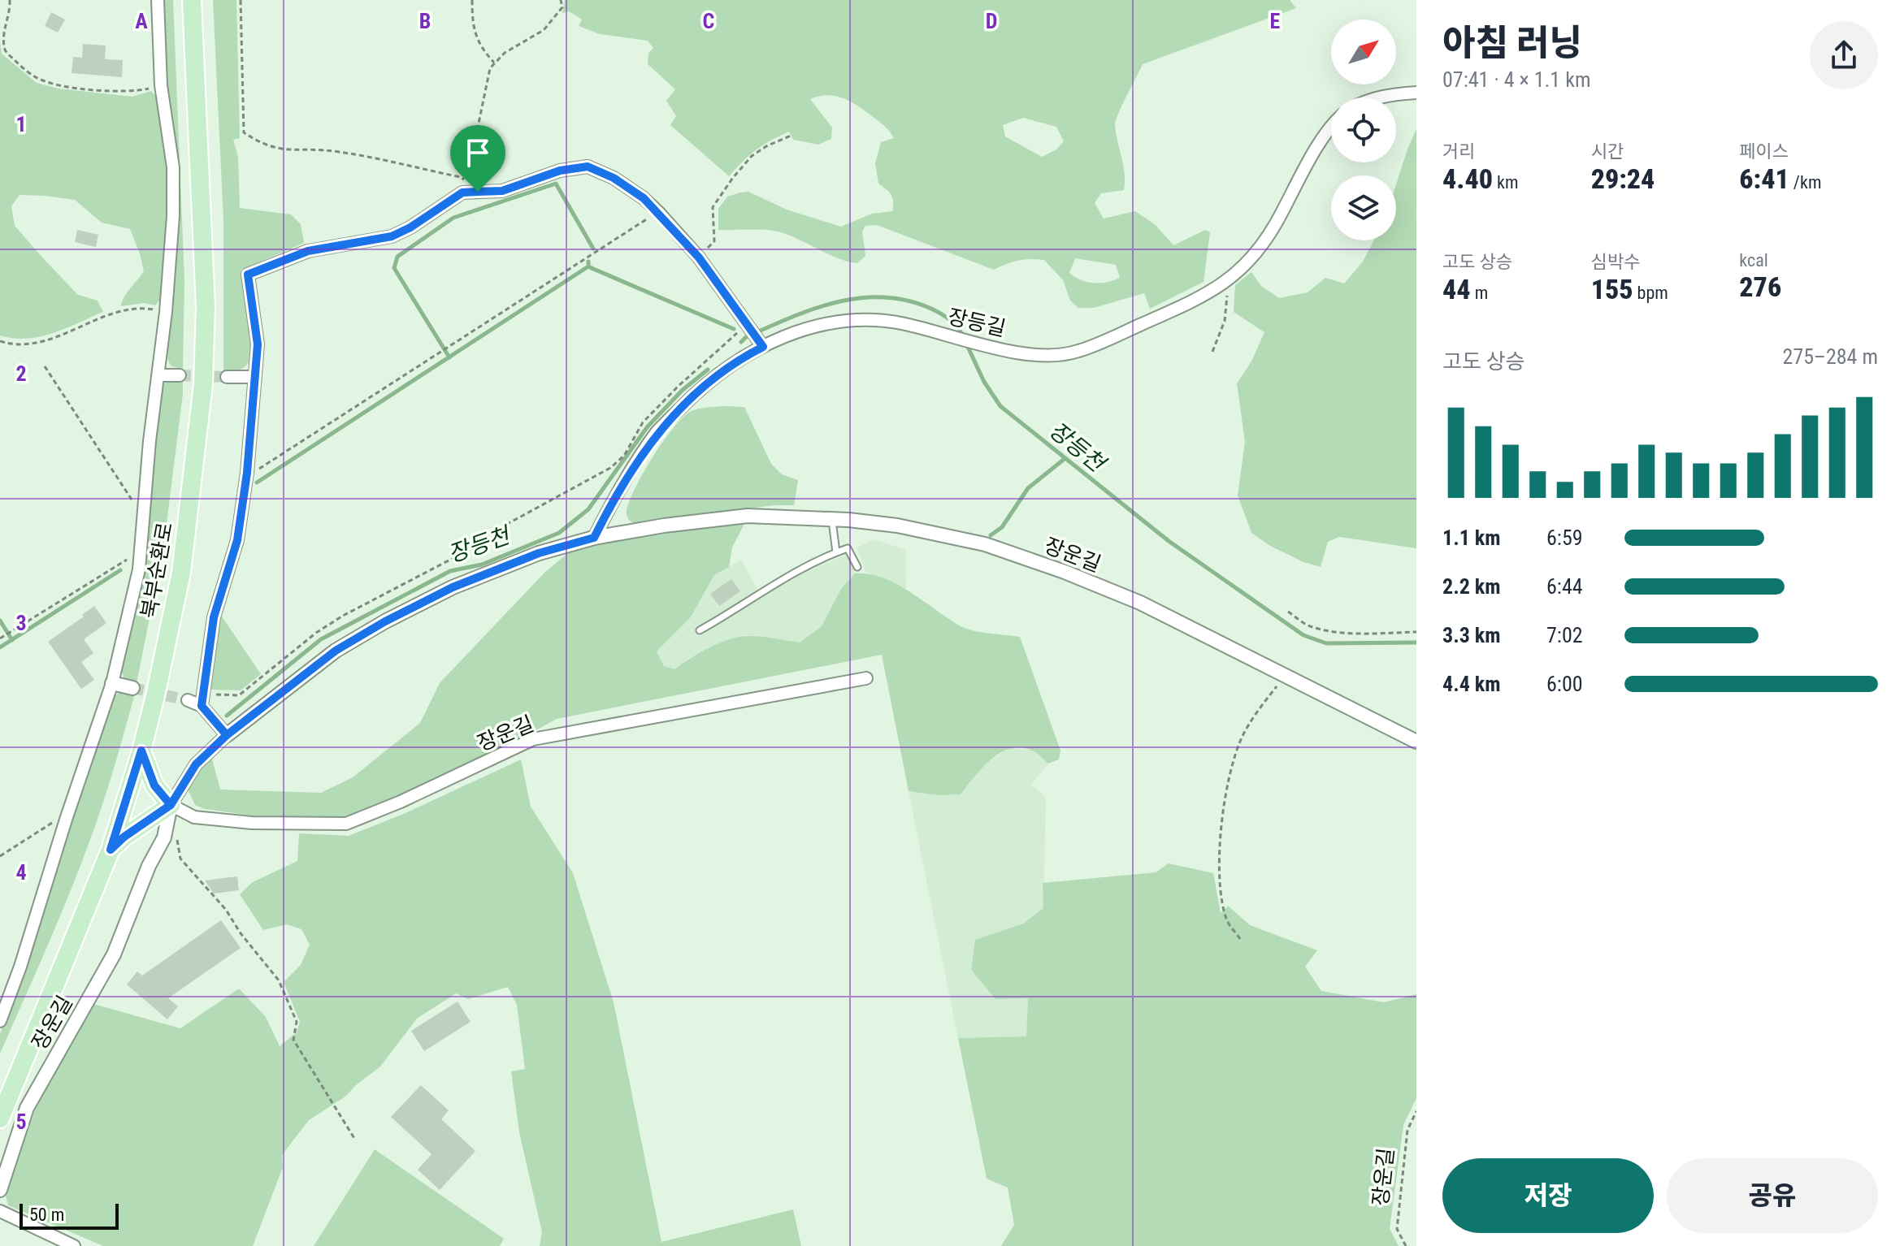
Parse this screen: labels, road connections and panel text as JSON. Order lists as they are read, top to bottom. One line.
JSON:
{"streets":{"main road":["북부순환로"],"street":["장등길","장운길"]},"crossings":[["장등길","장운길"]],"water":["장등천"],"scale_bar":"50 m","north":"top right","page":{"heading":["아침 러닝","07:41 · 4 × 1.1 km"],"stats":[["거리","4.40 km"],["시간","29:24"],["페이스","6:41 /km"],["고도 상승","44 m"],["심박수","155 bpm"],["kcal","276"]],"chart":["고도 상승","275–284 m"],"list":[{"name":"1.1 km","note":"6:59"},{"name":"2.2 km","note":"6:44"},{"name":"3.3 km","note":"7:02"},{"name":"4.4 km","note":"6:00"}],"buttons":["저장","공유"],"scale":"50 m"},"grid":{"columns":["A","B","C","D","E"],"rows":["1","2","3","4","5"]}}
